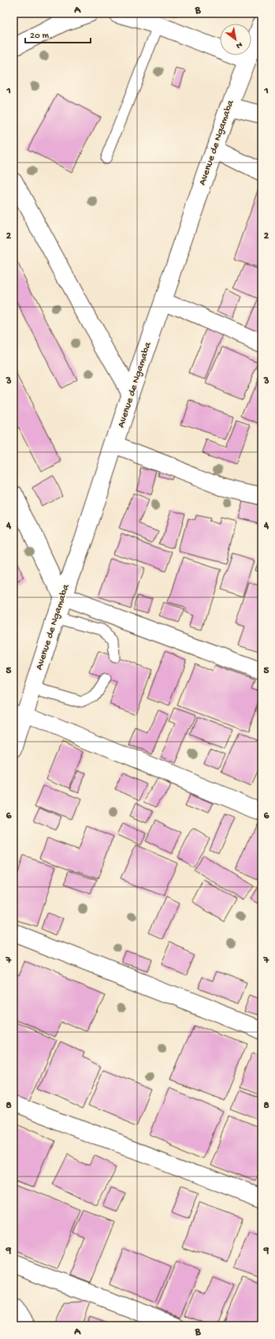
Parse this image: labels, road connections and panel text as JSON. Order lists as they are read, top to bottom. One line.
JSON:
{"streets":{"street":["Avenue de Ngamaba"]},"scale_bar":"20 m","north":"bottom right","grid":{"columns":["A","B"],"rows":["1","2","3","4","5","6","7","8","9"]}}
